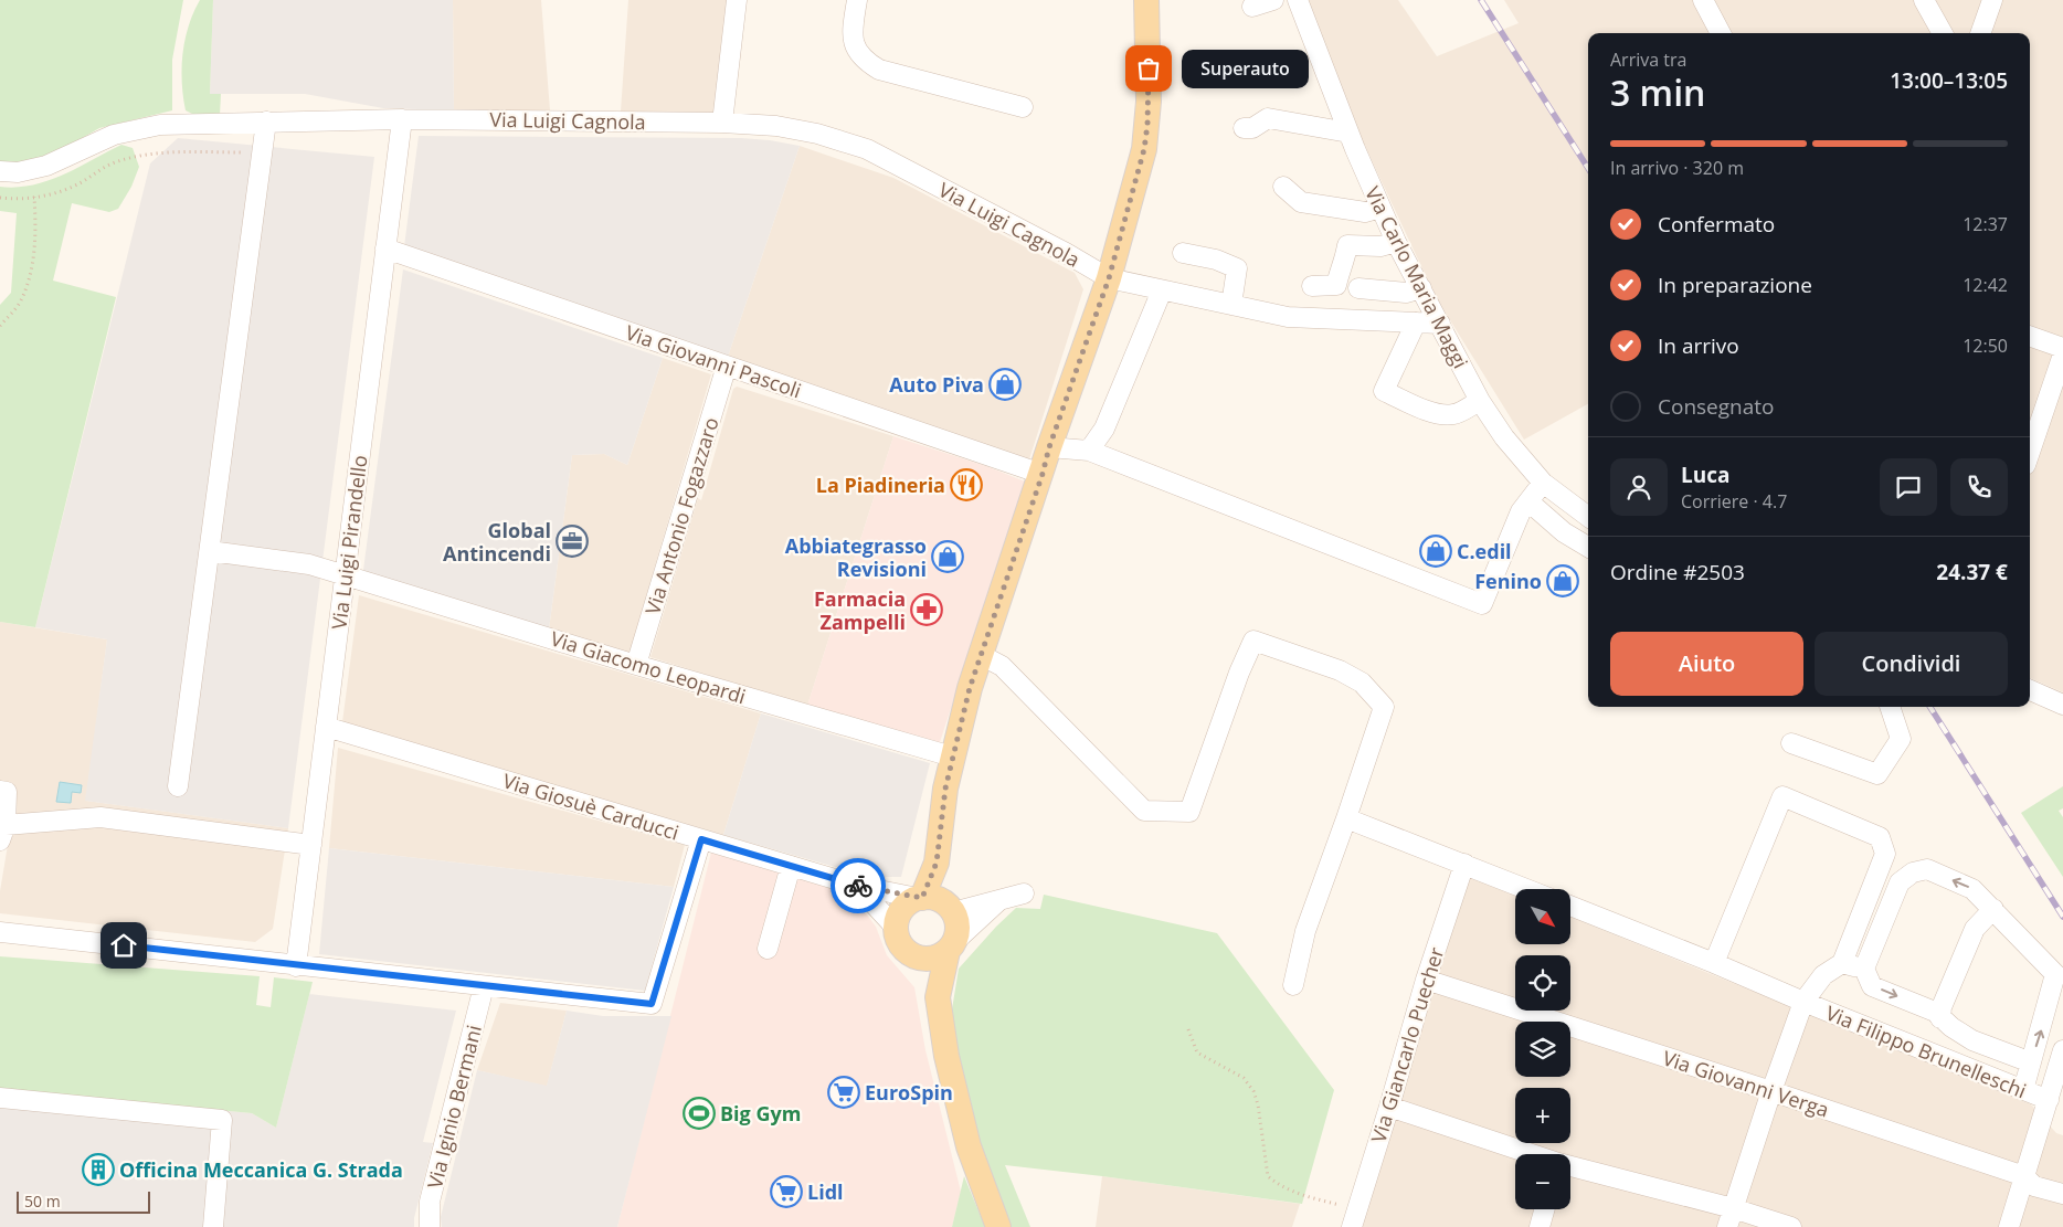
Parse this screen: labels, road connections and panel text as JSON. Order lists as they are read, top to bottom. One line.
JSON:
{"streets":{"street":["Via Luigi Cagnola","Via Carlo Maria Maggi","Via Giovanni Pascoli","Via Antonio Fogazzaro","Via Luigi Pirandello","Via Giacomo Leopardi","Via Giosuè Carducci","Via Giancarlo Puecher","Via Filippo Brunelleschi","Via Giovanni Verga","Via Iginio Bermani"]},"crossings":[["Via Luigi Cagnola","Via Carlo Maria Maggi"],["Via Luigi Cagnola","Via Luigi Pirandello"],["Via Giovanni Pascoli","Via Antonio Fogazzaro"],["Via Giovanni Pascoli","Via Luigi Pirandello"],["Via Antonio Fogazzaro","Via Giacomo Leopardi"],["Via Luigi Pirandello","Via Giacomo Leopardi"],["Via Luigi Pirandello","Via Giosuè Carducci"],["Via Giancarlo Puecher","Via Giovanni Verga"]],"places":{"other":["Superauto"],"shop":["Auto Piva","C.edil","Abbiategrasso Revisioni","Fenino"],"restaurant":["La Piadineria"],"office":["Global Antincendi"],"pharmacy":["Farmacia Zampelli"],"supermarket":["EuroSpin","Lidl"],"sports":["Big Gym"],"building":["Officina Meccanica G. Strada"]},"scale_bar":"50 m","north":"bottom right","page":{"heading":["3 min","Arriva tra","13:00–13:05"],"panel":["Luca","Corriere · 4.7","Ordine #2503","24.37 €"],"bubble":"Superauto","bar":"In arrivo · 320 m","list":[["Confermato","12:37"],["In preparazione","12:42"],["In arrivo","12:50"],"Consegnato"],"buttons":["Aiuto","Condividi"],"map_buttons":["+","−"],"scale":"50 m"}}
